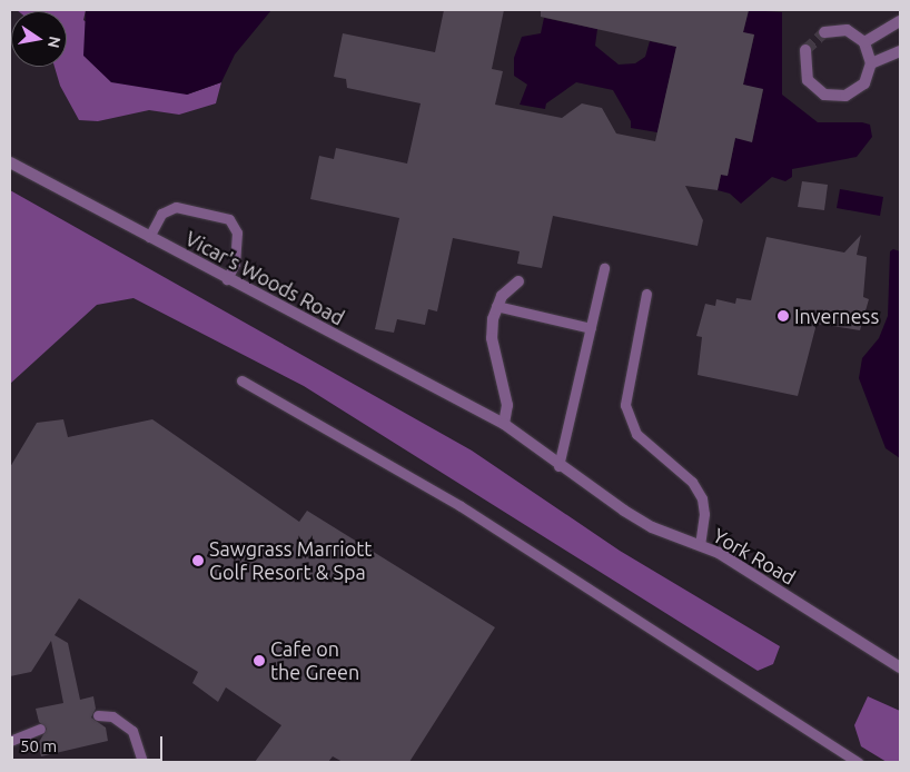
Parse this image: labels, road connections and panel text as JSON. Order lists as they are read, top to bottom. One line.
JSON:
{"streets":{"street":["Vicar's Woods Road","York Road"]},"crossings":[["Vicar's Woods Road","York Road"]],"places":["Inverness","Sawgrass Marriott Golf Resort & Spa","Cafe on the Green"],"scale_bar":"50 m","north":"right"}
